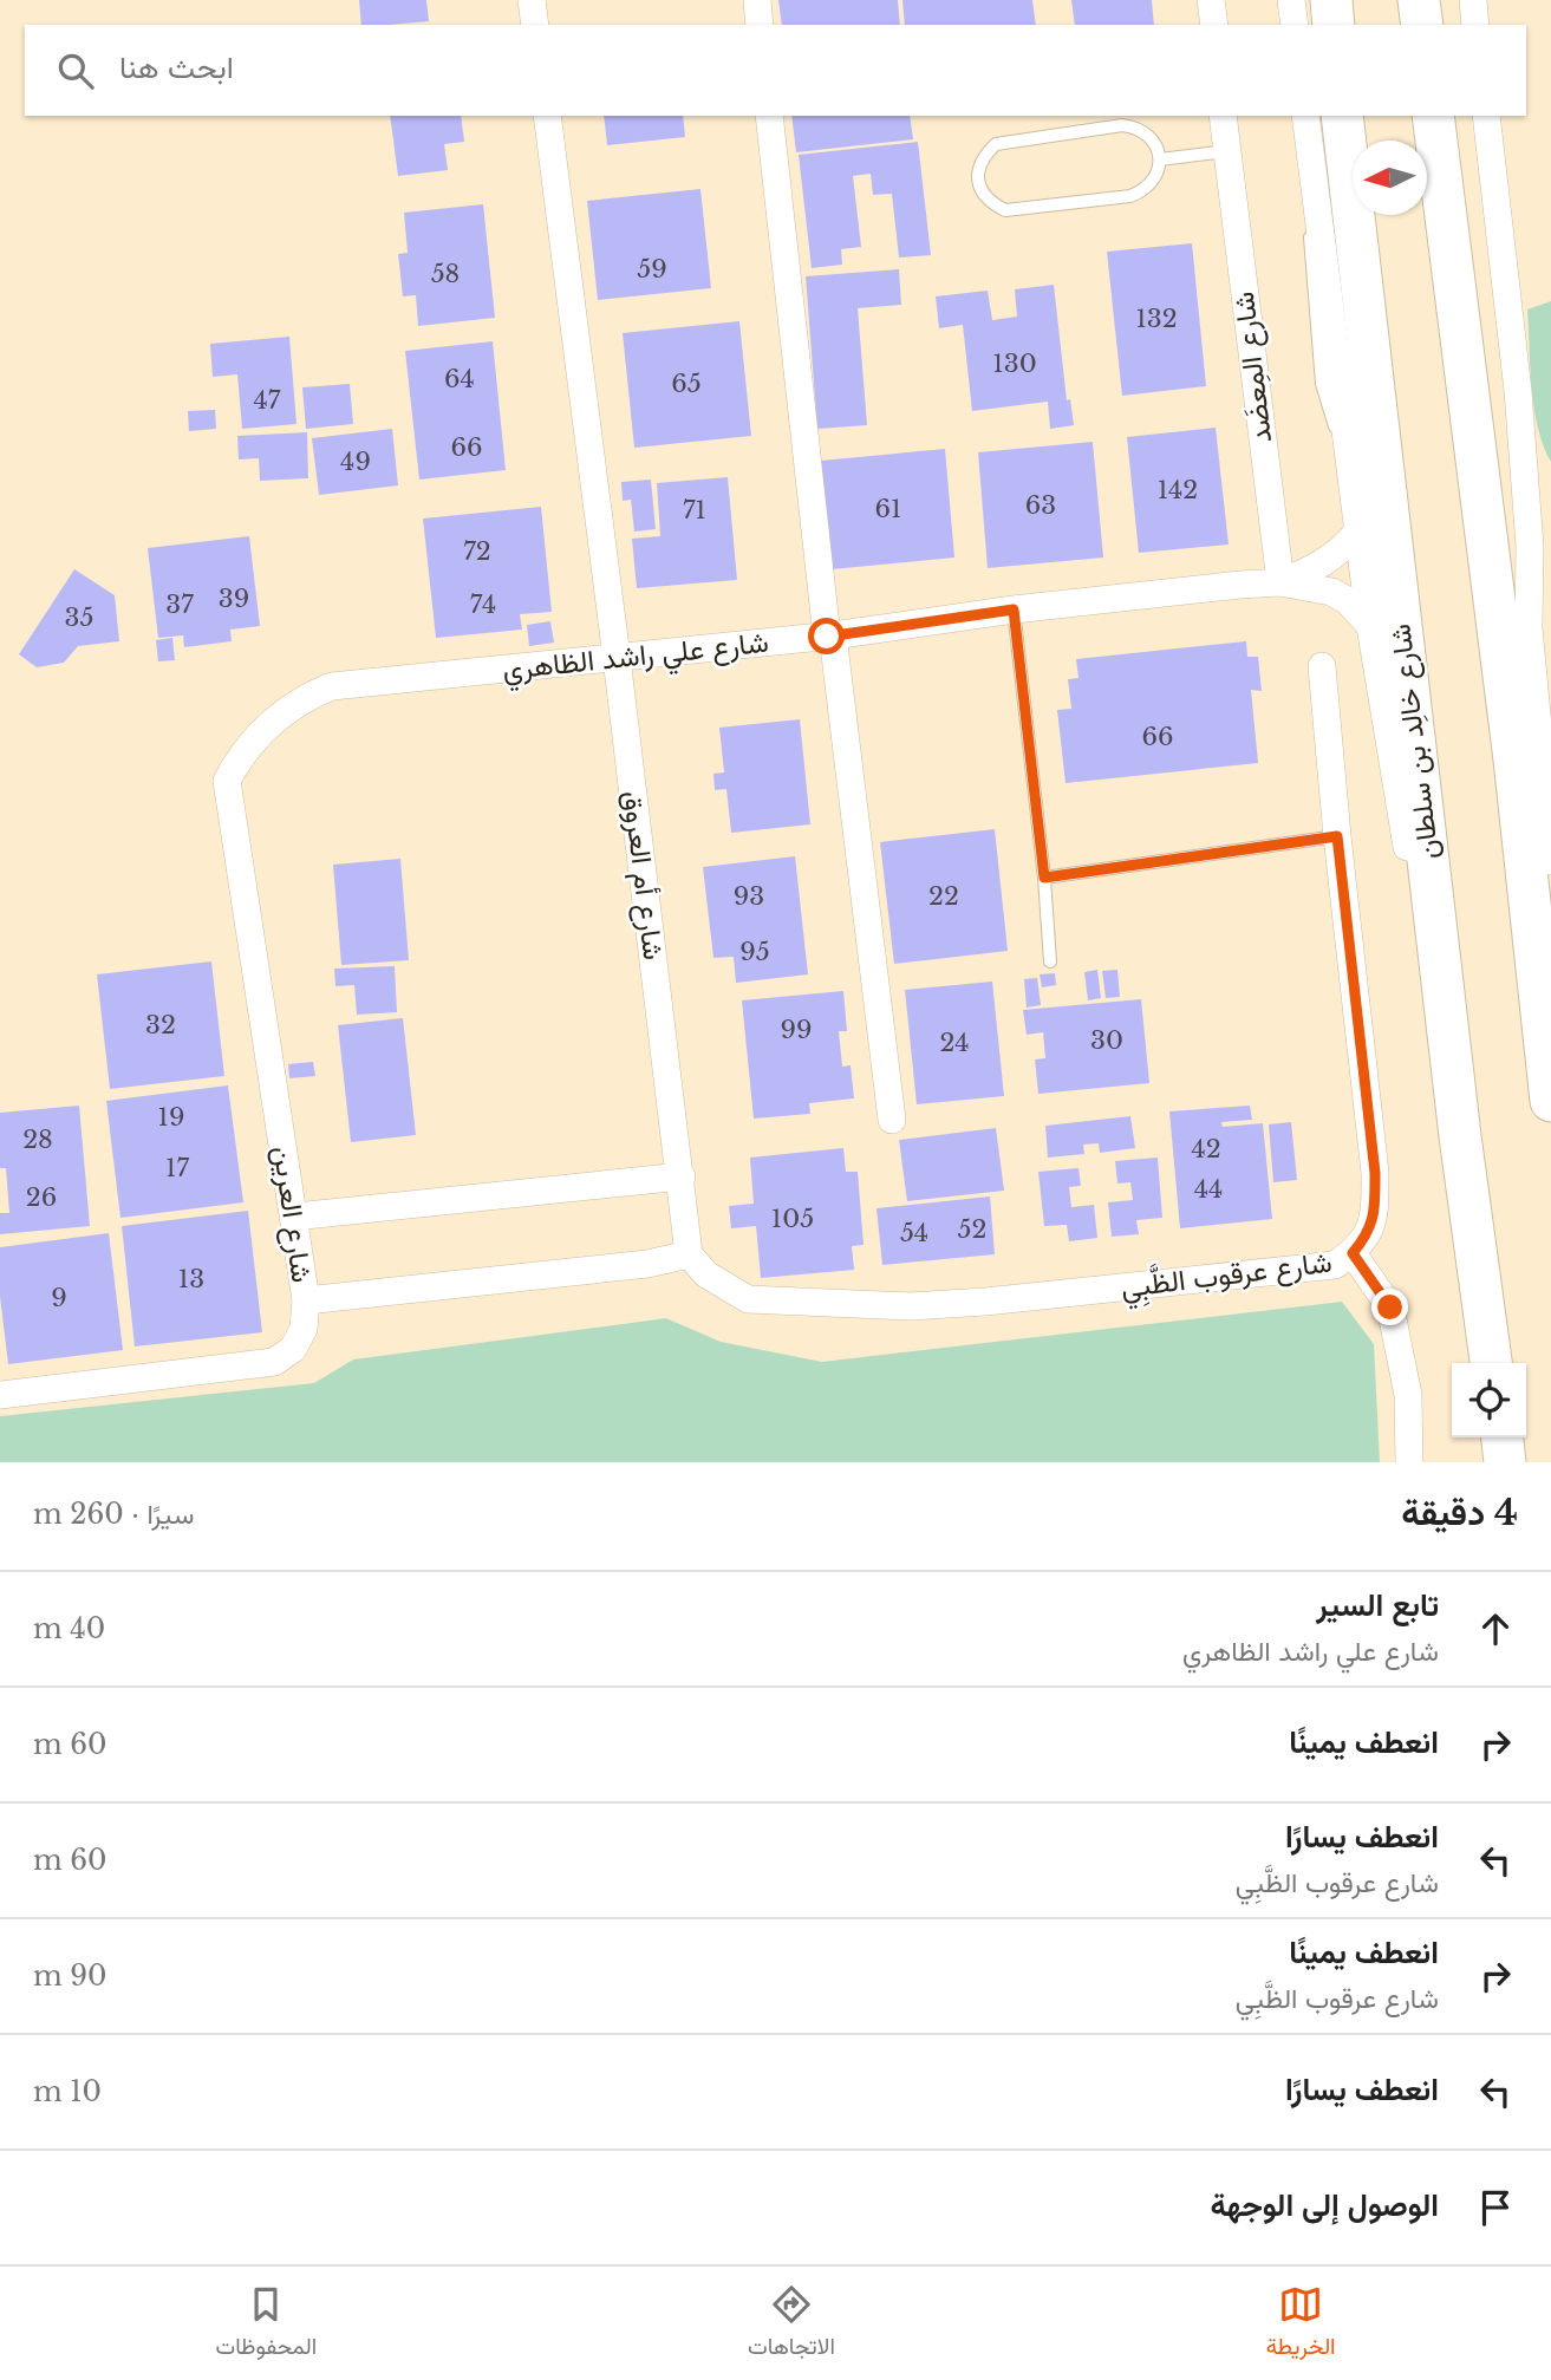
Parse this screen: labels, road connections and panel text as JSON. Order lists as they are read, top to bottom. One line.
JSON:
{"streets":{"main road":["شارع خالِد بن سلطان"],"street":["شارع المِعضَد","شارع علي راشد الظاهري","شارع أم العروق","شارع العرين","شارع عرقوب الظَّبِي"]},"crossings":[["شارع المِعضَد","شارع علي راشد الظاهري"],["شارع علي راشد الظاهري","شارع أم العروق"],["شارع علي راشد الظاهري","شارع العرين"],["شارع أم العروق","شارع عرقوب الظَّبِي"]],"house_numbers":["59","58","132","130","64","65","47","66","49","142","63","61","71","72","39","37","74","35","66","93","22","95","32","99","30","24","19","28","42","17","44","26","105","52","54","13","9"],"north":"left","page":{"search":"ابحث هنا","heading":["4 دقيقة","سيرًا · 260 m"],"list":[["تابع السير","شارع علي راشد الظاهري","40 m"],["انعطف يمينًا","60 m"],["انعطف يسارًا","شارع عرقوب الظَّبِي","60 m"],["انعطف يمينًا","شارع عرقوب الظَّبِي","90 m"],["انعطف يسارًا","10 m"],"الوصول إلى الوجهة"],"nav":["الخريطة","الاتجاهات","المحفوظات"]}}
